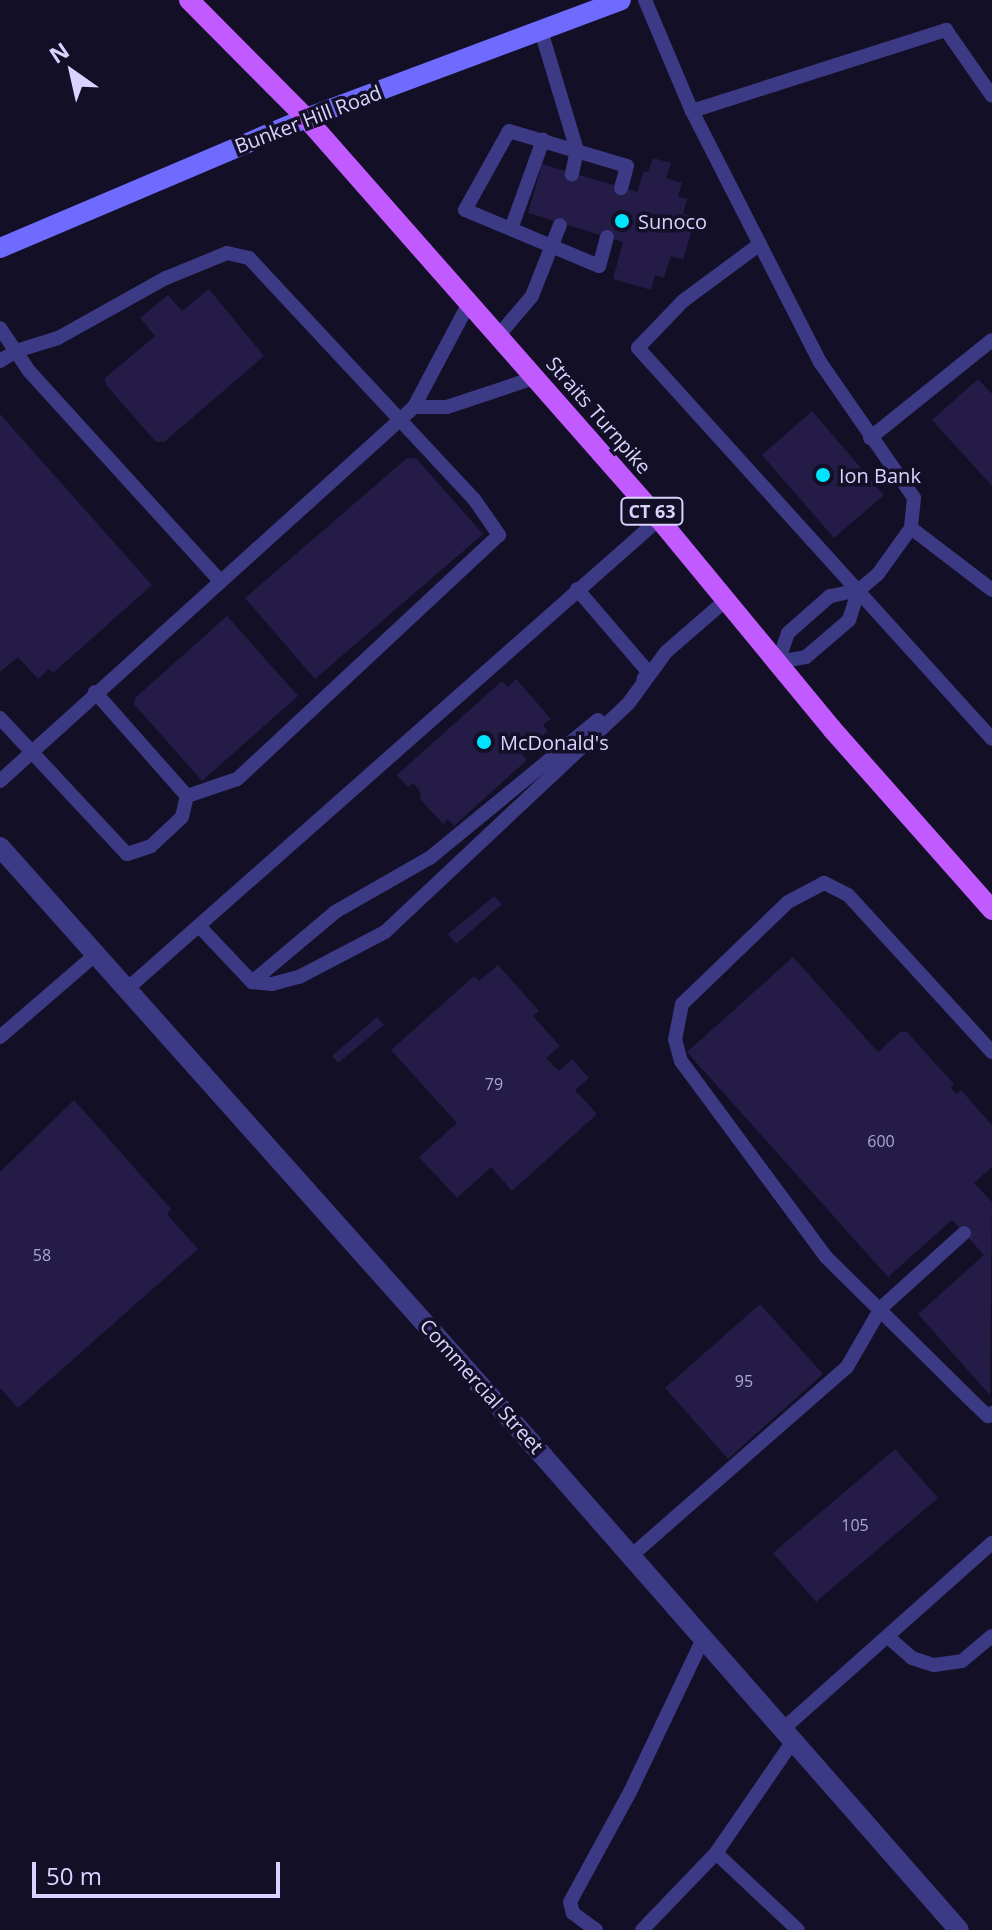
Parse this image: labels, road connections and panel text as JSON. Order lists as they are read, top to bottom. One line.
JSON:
{"streets":{"main road":["Bunker Hill Road","Straits Turnpike","CT 63"],"street":["Commercial Street"]},"crossings":[["Bunker Hill Road","Straits Turnpike"]],"places":["Sunoco","Ion Bank","McDonald's"],"house_numbers":["79","600","58","95","105"],"scale_bar":"50 m","north":"top left"}
